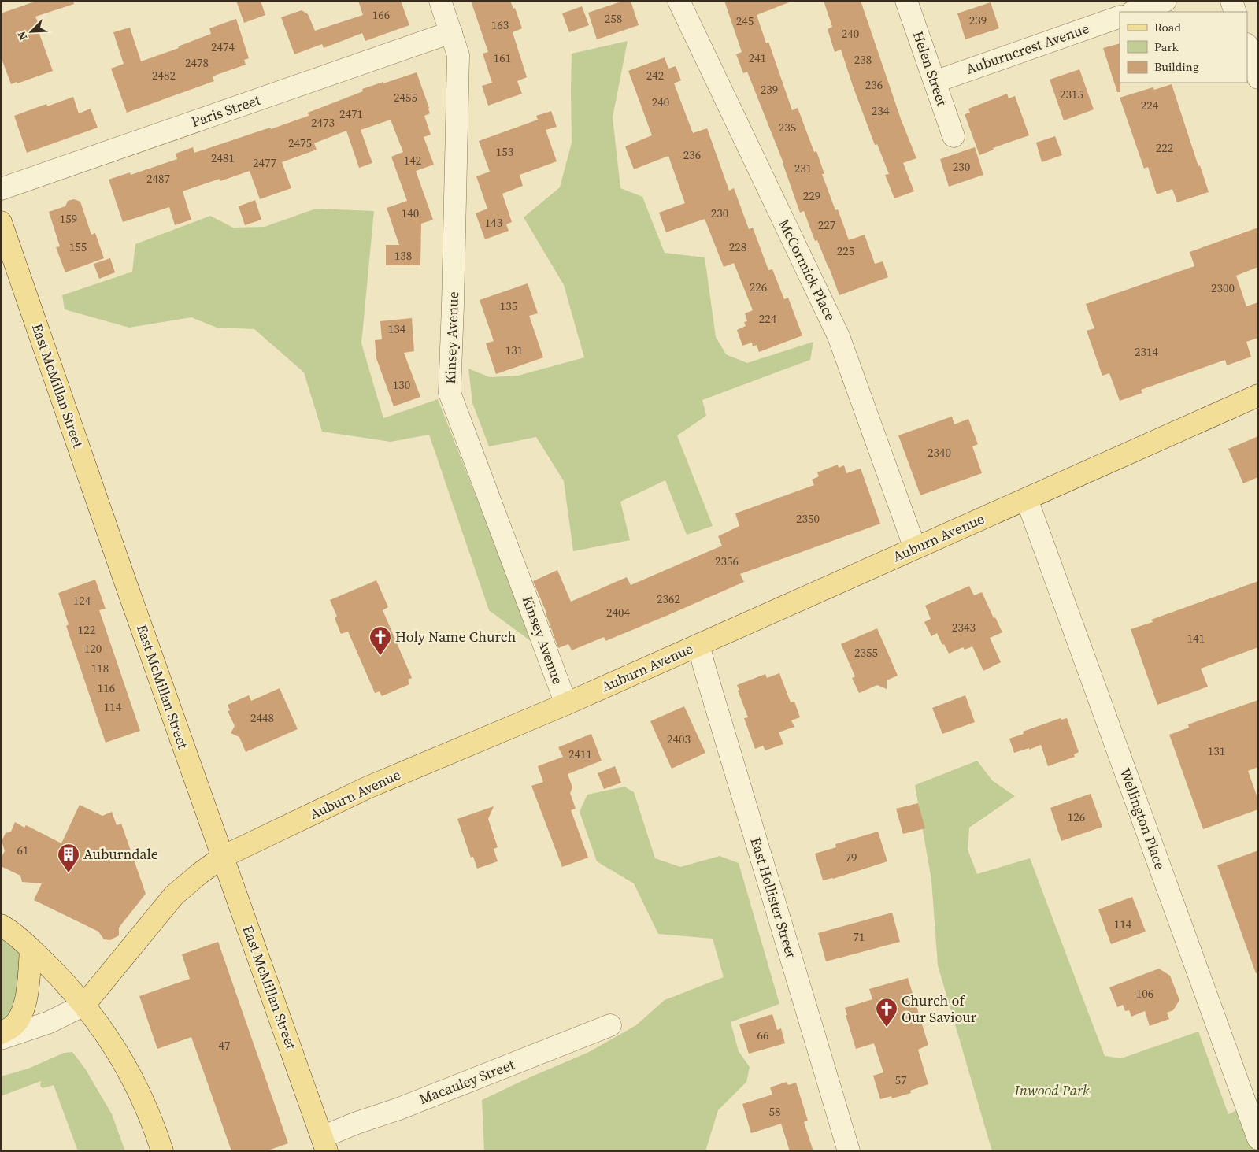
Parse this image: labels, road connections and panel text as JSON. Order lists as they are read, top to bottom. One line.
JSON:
{"streets":{"main road":["East McMillan Street","Auburn Avenue"],"street":["Auburncrest Avenue","Helen Street","Paris Street","McCormick Place","Kinsey Avenue","Wellington Place","East Hollister Street","Macauley Street"]},"crossings":[["Auburncrest Avenue","Helen Street"],["Paris Street","Kinsey Avenue"],["McCormick Place","Auburn Avenue"],["Kinsey Avenue","Auburn Avenue"],["East McMillan Street","Auburn Avenue"],["East McMillan Street","Macauley Street"],["Auburn Avenue","Wellington Place"],["Auburn Avenue","East Hollister Street"]],"parks":["Inwood Park"],"places":{"church":["Holy Name Church","Church of Our Saviour"],"building":["Auburndale"]},"house_numbers":["166","258","239","245","163","240","2474","161","241","238","2478","2482","242","236","239","2315","2455","240","224","234","2471","2473","235","2475","222","153","236","2481","142","2477","230","231","2487","229","140","230","159","143","227","155","228","225","138","226","2300","135","224","134","131","2314","130","2340","2350","2356","2362","124","2404","2343","122","141","120","2355","118","116","114","2448","2403","131","2411","126","61","79","114","71","106","66","47","57","58"],"legend":["Road","Park","Building"],"north":"bottom left"}
